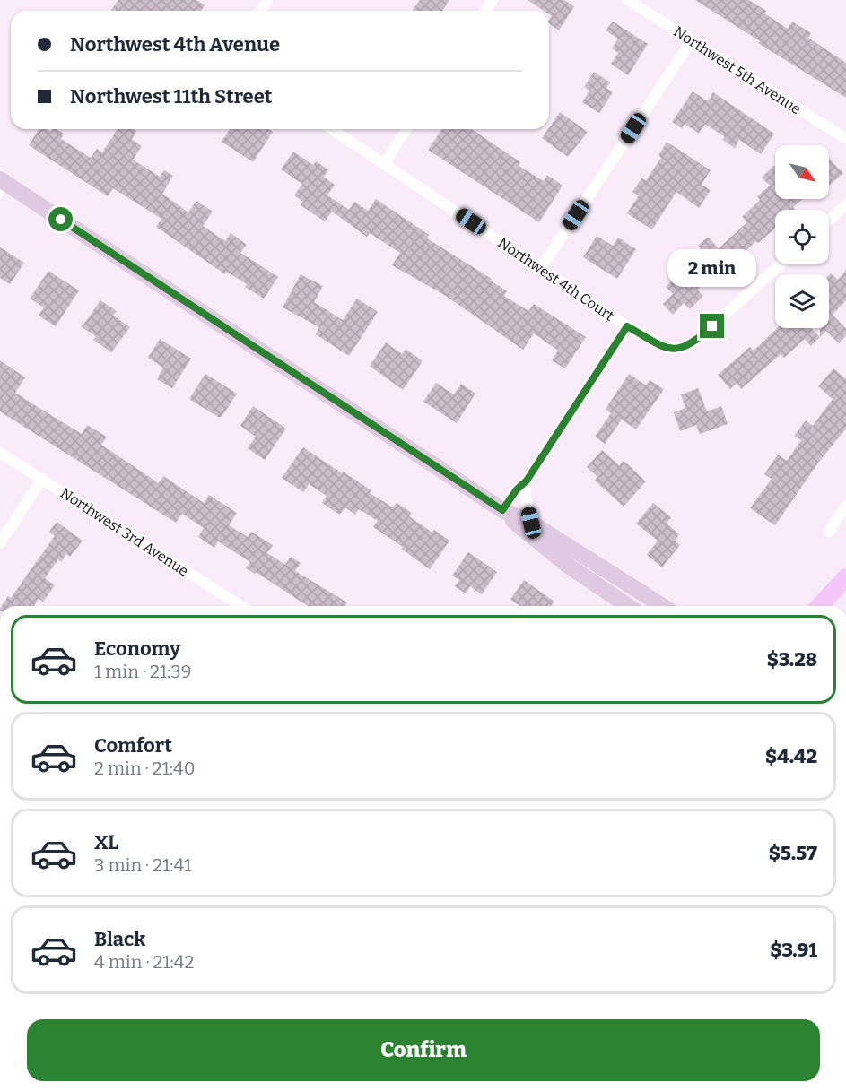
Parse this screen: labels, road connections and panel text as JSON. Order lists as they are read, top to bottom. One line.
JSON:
{"streets":{"street":["Northwest 5th Avenue","Northwest 4th Court","Northwest 3rd Avenue"]},"north":"bottom right","page":{"banner":["Northwest 4th Avenue","Northwest 11th Street"],"bubble":"2 min","list":[{"name":"Economy","note":"1 min · 21:39","value":"$3.28"},{"name":"Comfort","note":"2 min · 21:40","value":"$4.42"},{"name":"XL","note":"3 min · 21:41","value":"$5.57"},{"name":"Black","note":"4 min · 21:42","value":"$3.91"}],"buttons":"Confirm"}}
